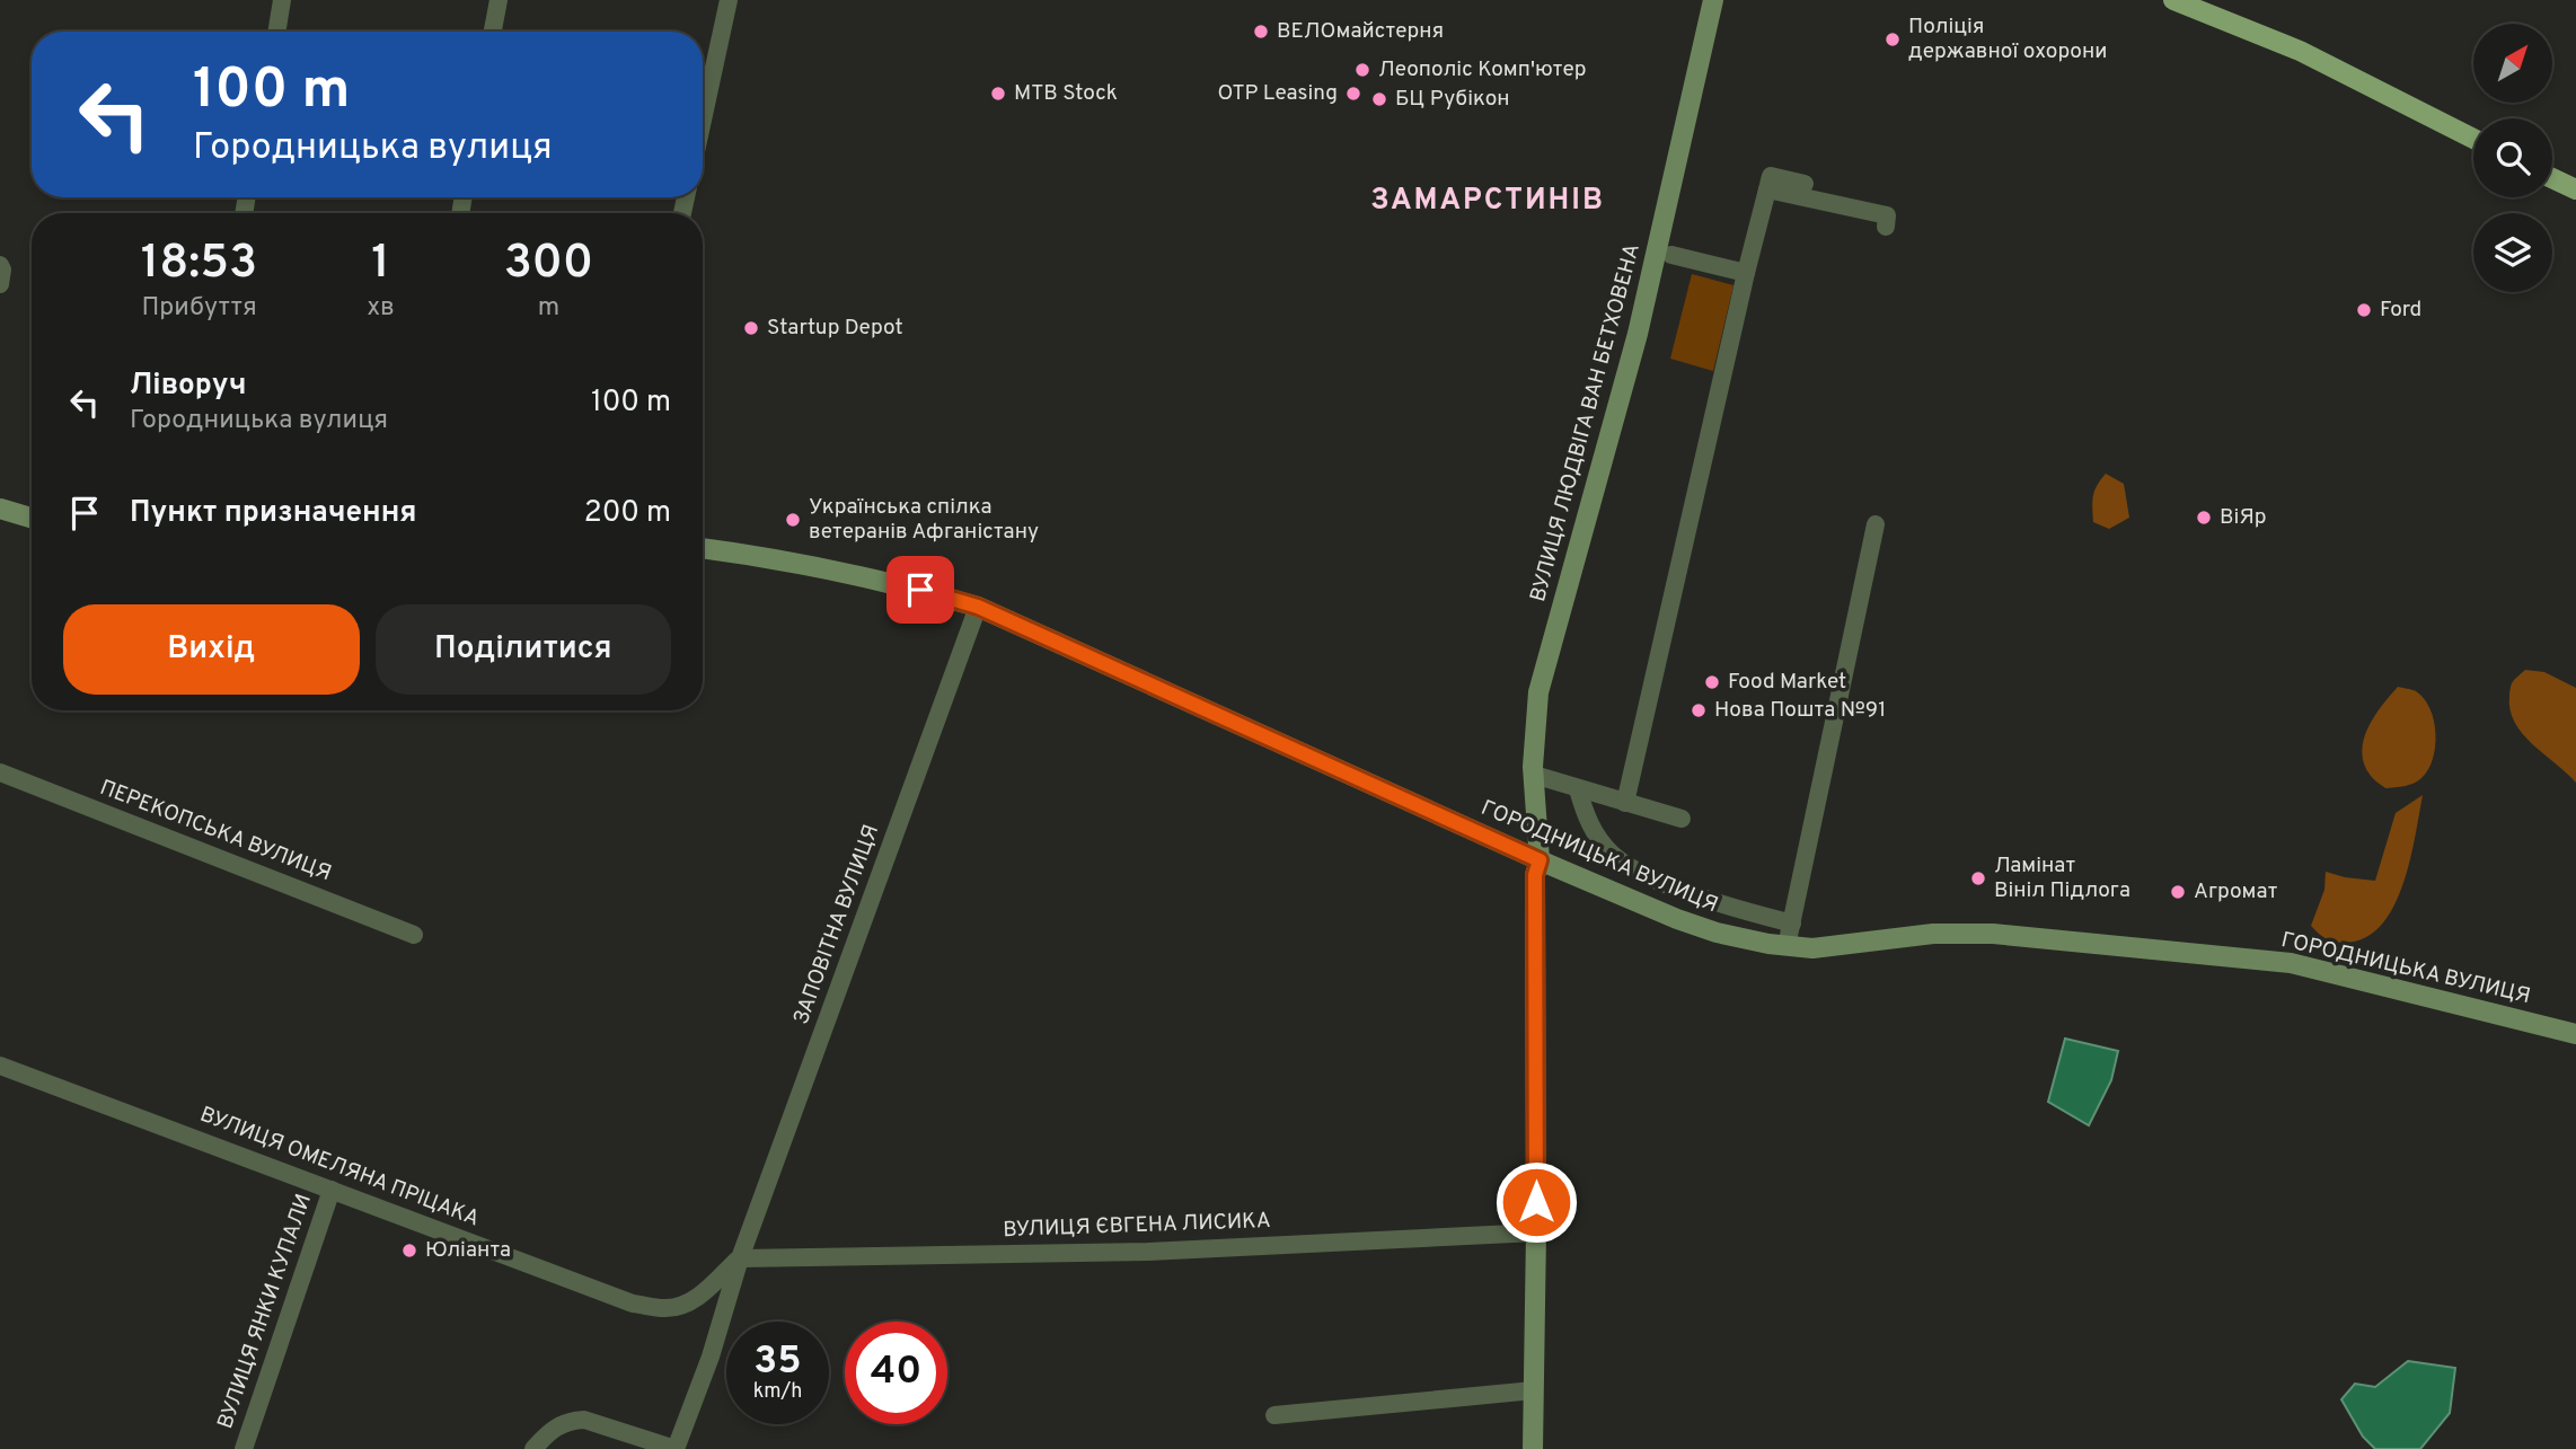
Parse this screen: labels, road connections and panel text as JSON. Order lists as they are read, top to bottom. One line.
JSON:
{"streets":{"street":["ВУЛИЦЯ ЛЮДВІГА ВАН БЕТХОВЕНА","ПЕРЕКОПСЬКА ВУЛИЦЯ","ГОРОДНИЦЬКА ВУЛИЦЯ","ЗАПОВІТНА ВУЛИЦЯ","ВУЛИЦЯ ОМЕЛЯНА ПРІЦАКА","ВУЛИЦЯ ЄВГЕНА ЛИСИКА","ВУЛИЦЯ ЯНКИ КУПАЛИ"]},"crossings":[["ВУЛИЦЯ ЛЮДВІГА ВАН БЕТХОВЕНА","ГОРОДНИЦЬКА ВУЛИЦЯ"],["ВУЛИЦЯ ЛЮДВІГА ВАН БЕТХОВЕНА","ВУЛИЦЯ ЄВГЕНА ЛИСИКА"],["ГОРОДНИЦЬКА ВУЛИЦЯ","ЗАПОВІТНА ВУЛИЦЯ"],["ЗАПОВІТНА ВУЛИЦЯ","ВУЛИЦЯ ОМЕЛЯНА ПРІЦАКА"],["ЗАПОВІТНА ВУЛИЦЯ","ВУЛИЦЯ ЄВГЕНА ЛИСИКА"],["ВУЛИЦЯ ОМЕЛЯНА ПРІЦАКА","ВУЛИЦЯ ЄВГЕНА ЛИСИКА"],["ВУЛИЦЯ ОМЕЛЯНА ПРІЦАКА","ВУЛИЦЯ ЯНКИ КУПАЛИ"]],"districts":["ЗАМАРСТИНІВ"],"places":["ВЕЛОмайстерня","Поліція державної охорони","Леополіс Комп'ютер","MTB Stock","OTP Leasing","БЦ Рубікон","Ford","Startup Depot","ВіЯр","Українська спілка ветеранів Афганістану","Food Market","Нова Пошта №91","Ламінат Вініл Підлога","Агромат","Юліанта"],"north":"top right","page":{"turn":["100 m","Городницька вулиця"],"eta":["18:53","Прибуття","1","хв","300","m"],"list":[{"name":"Ліворуч","note":"Городницька вулиця","value":"100 m"},{"name":"Пункт призначення","value":"200 m"}],"buttons":["Вихід","Поділитися"],"speed":"35 km/h","limit":"40"}}
